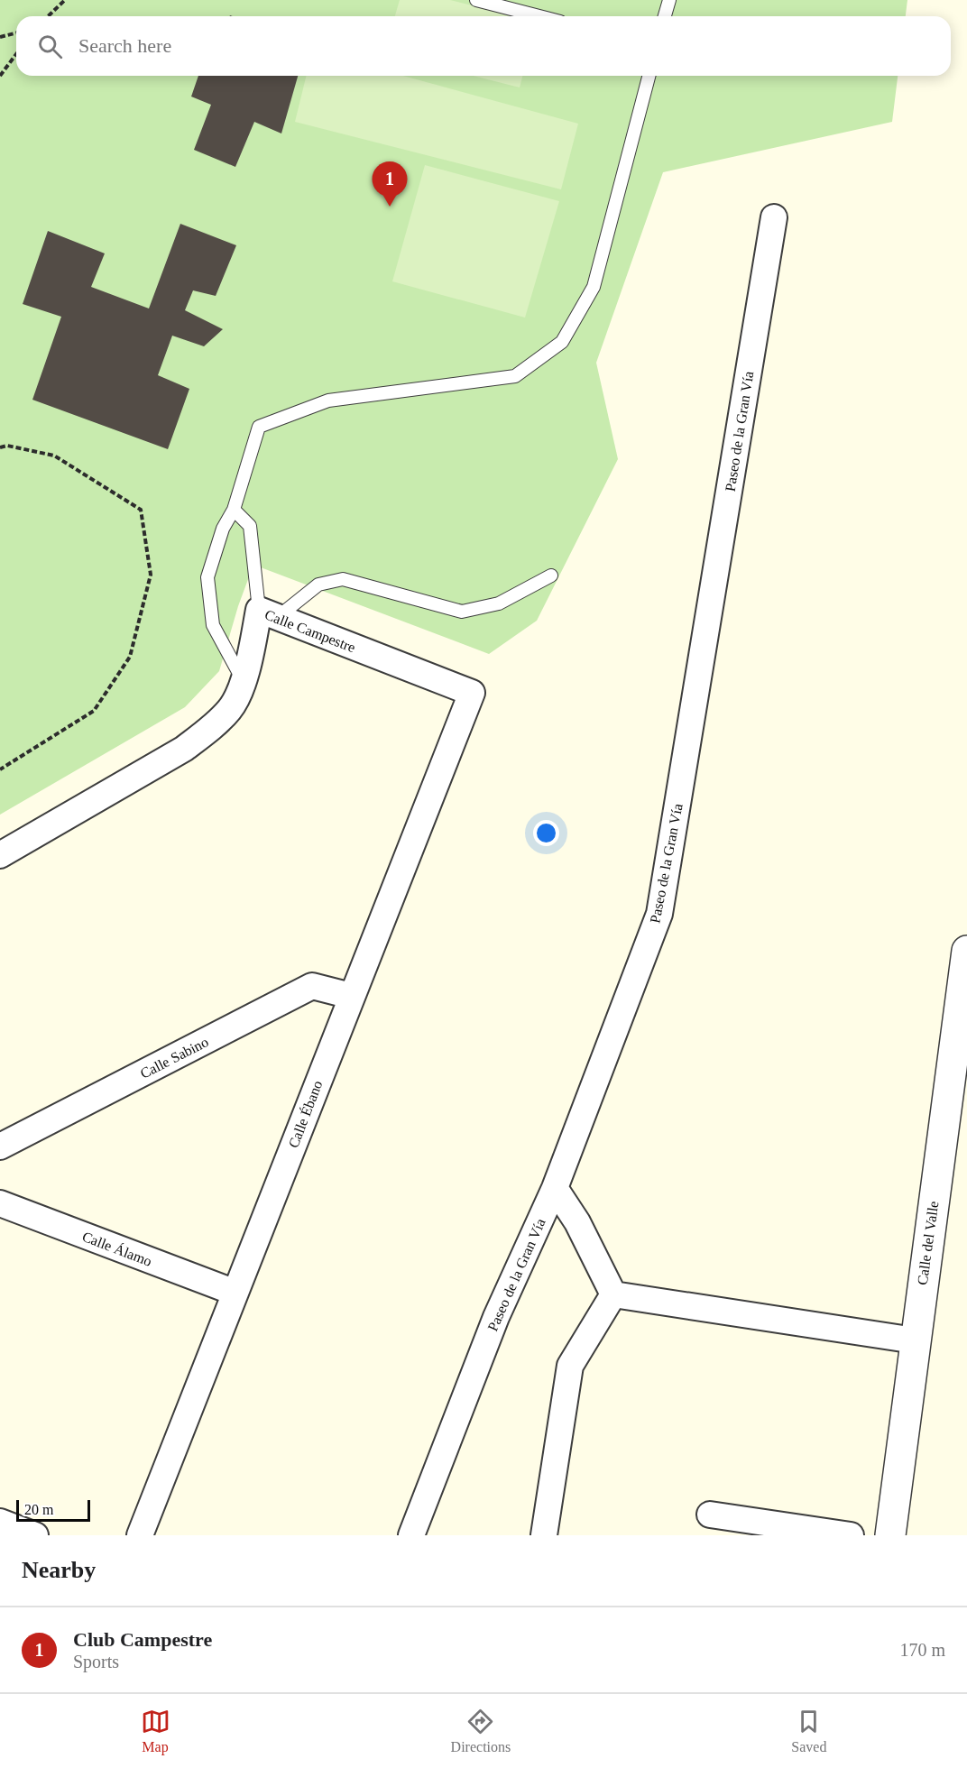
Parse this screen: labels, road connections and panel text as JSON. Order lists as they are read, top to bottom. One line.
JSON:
{"streets":{"street":["Paseo de la Gran Vía","Calle Campestre","Calle Sabino","Calle Ébano","Calle del Valle","Calle Álamo"]},"crossings":[["Calle Campestre","Calle Ébano"],["Calle Sabino","Calle Ébano"],["Calle Ébano","Calle Álamo"]],"scale_bar":"20 m","page":{"search":"Search here","pins":"1","scale":"20 m","heading":"Nearby","list":[{"mark":"1","name":"Club Campestre","note":"Sports","value":"170 m"}],"nav":["Map","Directions","Saved"]}}
